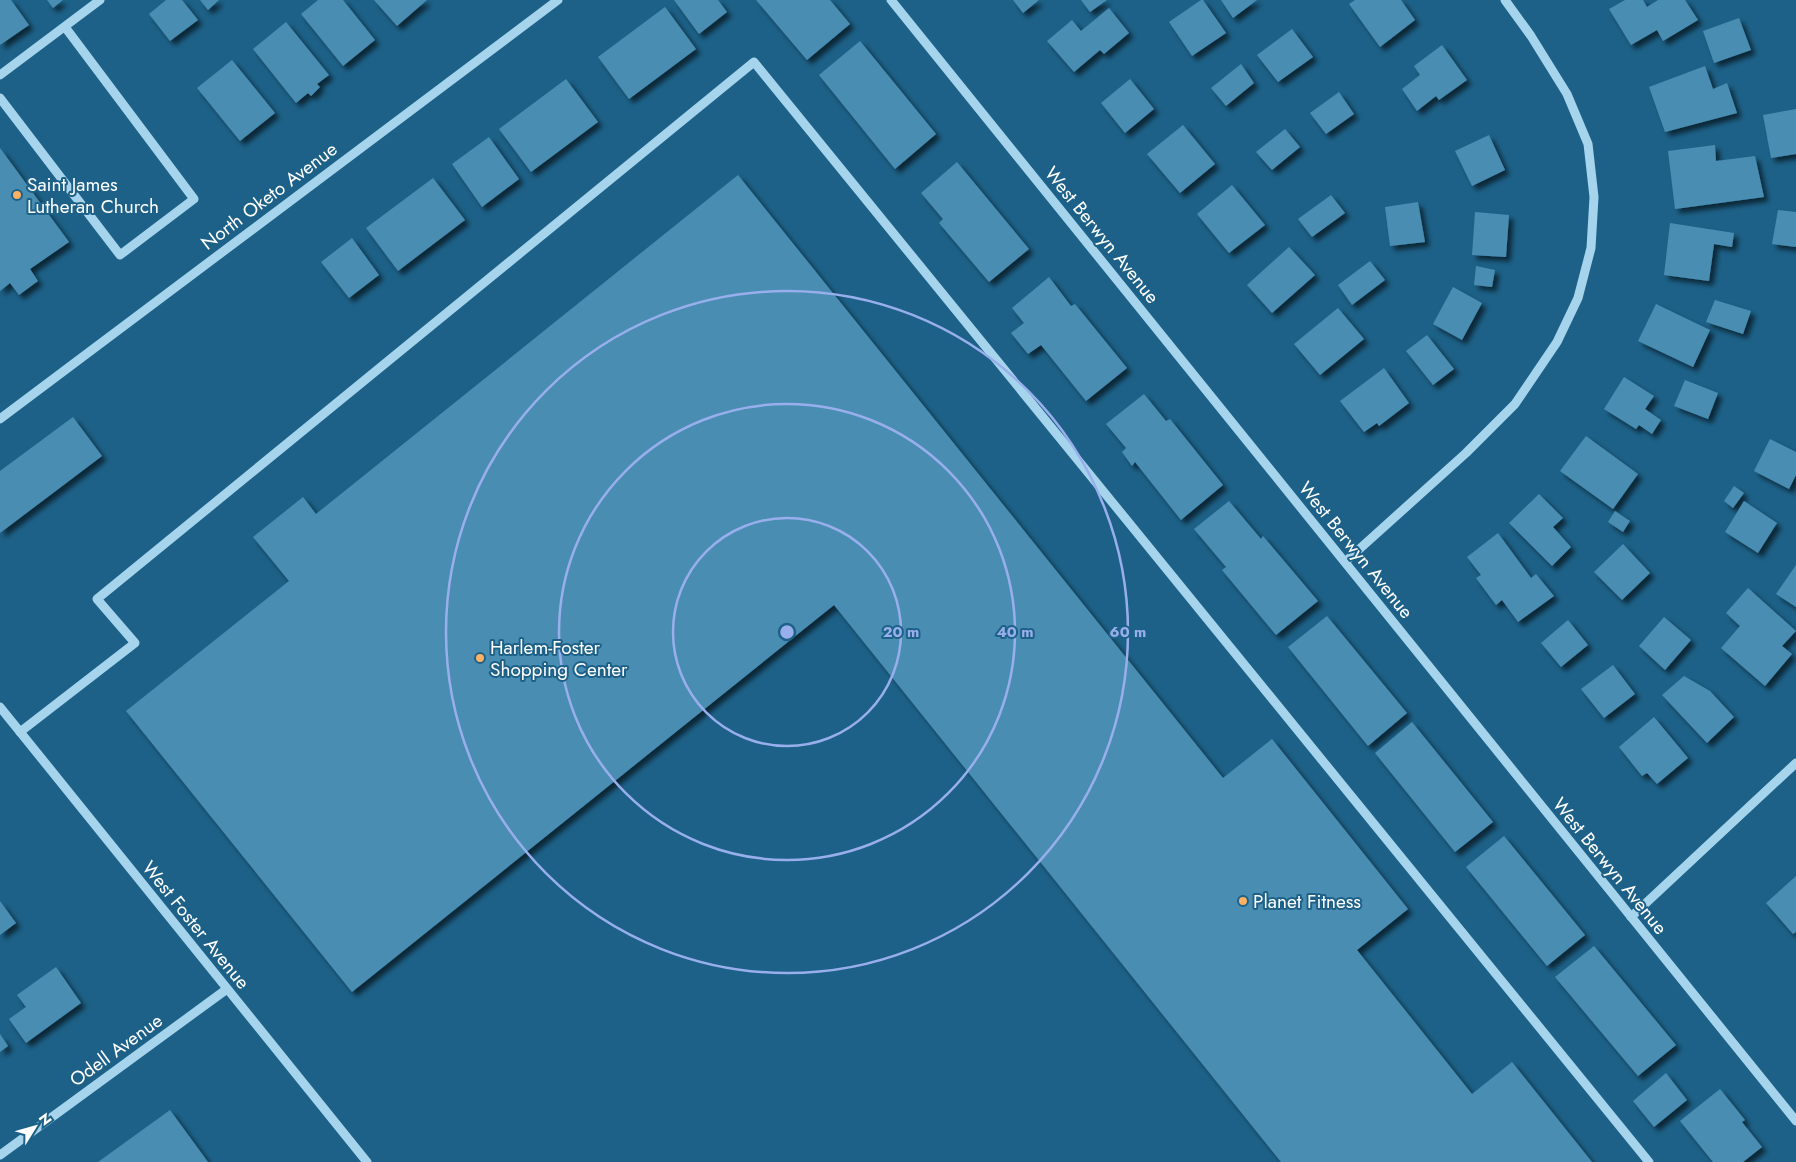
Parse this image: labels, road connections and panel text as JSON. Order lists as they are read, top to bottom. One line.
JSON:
{"streets":{"street":["North Oketo Avenue","West Berwyn Avenue","West Foster Avenue","Odell Avenue"]},"crossings":[["West Foster Avenue","Odell Avenue"]],"places":["Saint James Lutheran Church","Harlem-Foster Shopping Center","Planet Fitness"],"north":"top right","rings":["20 m","40 m","60 m"]}
